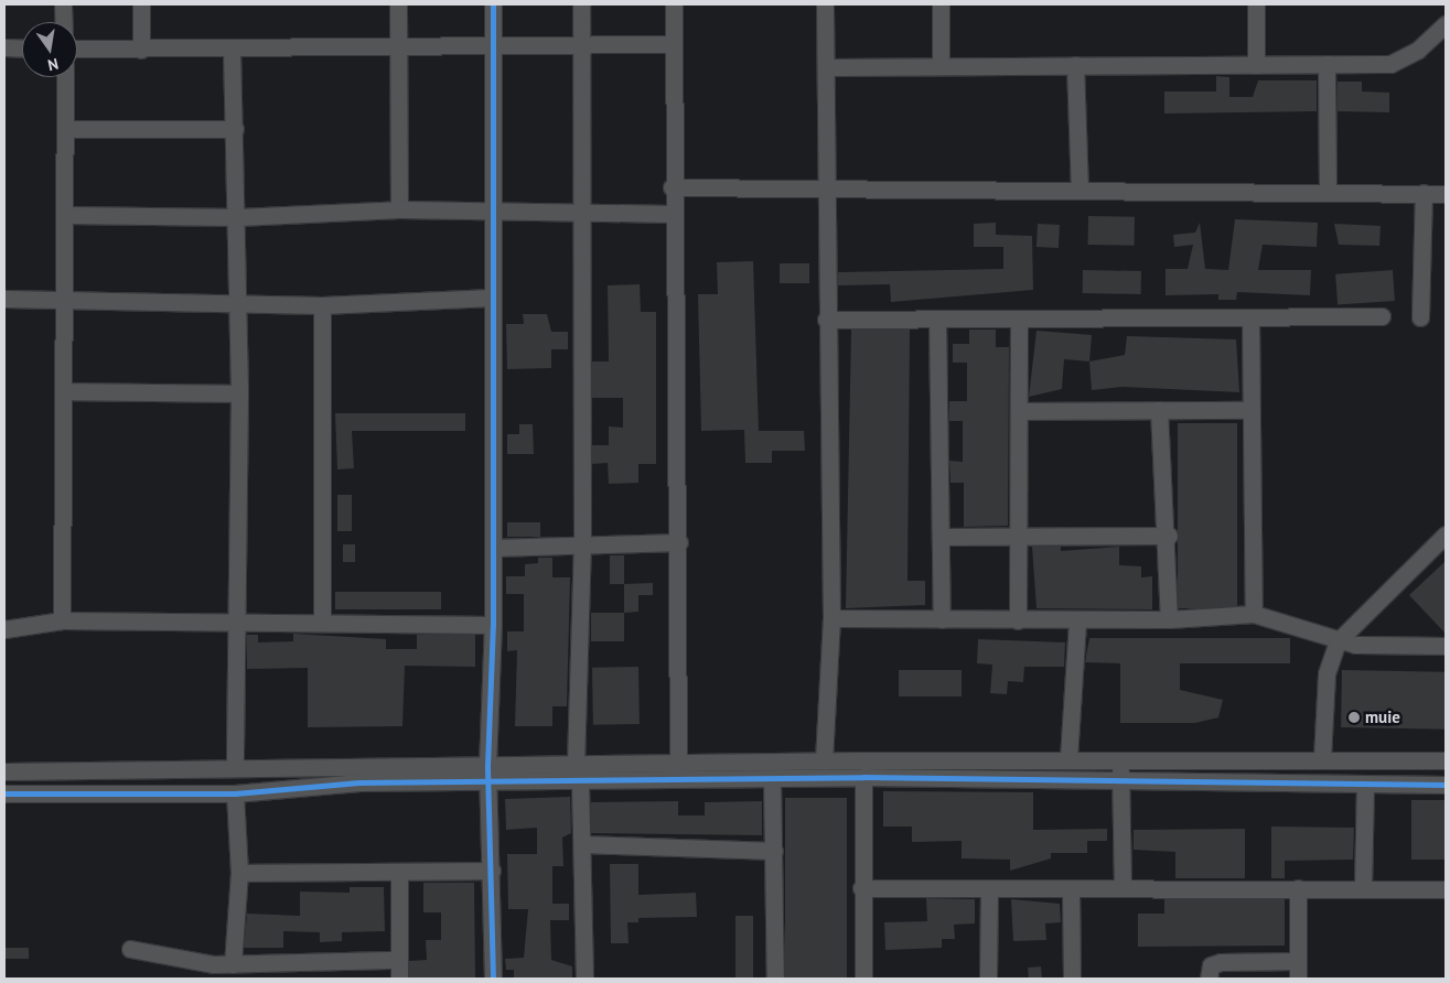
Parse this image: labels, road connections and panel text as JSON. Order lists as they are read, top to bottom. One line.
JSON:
{"places":["muie"],"north":"bottom"}
